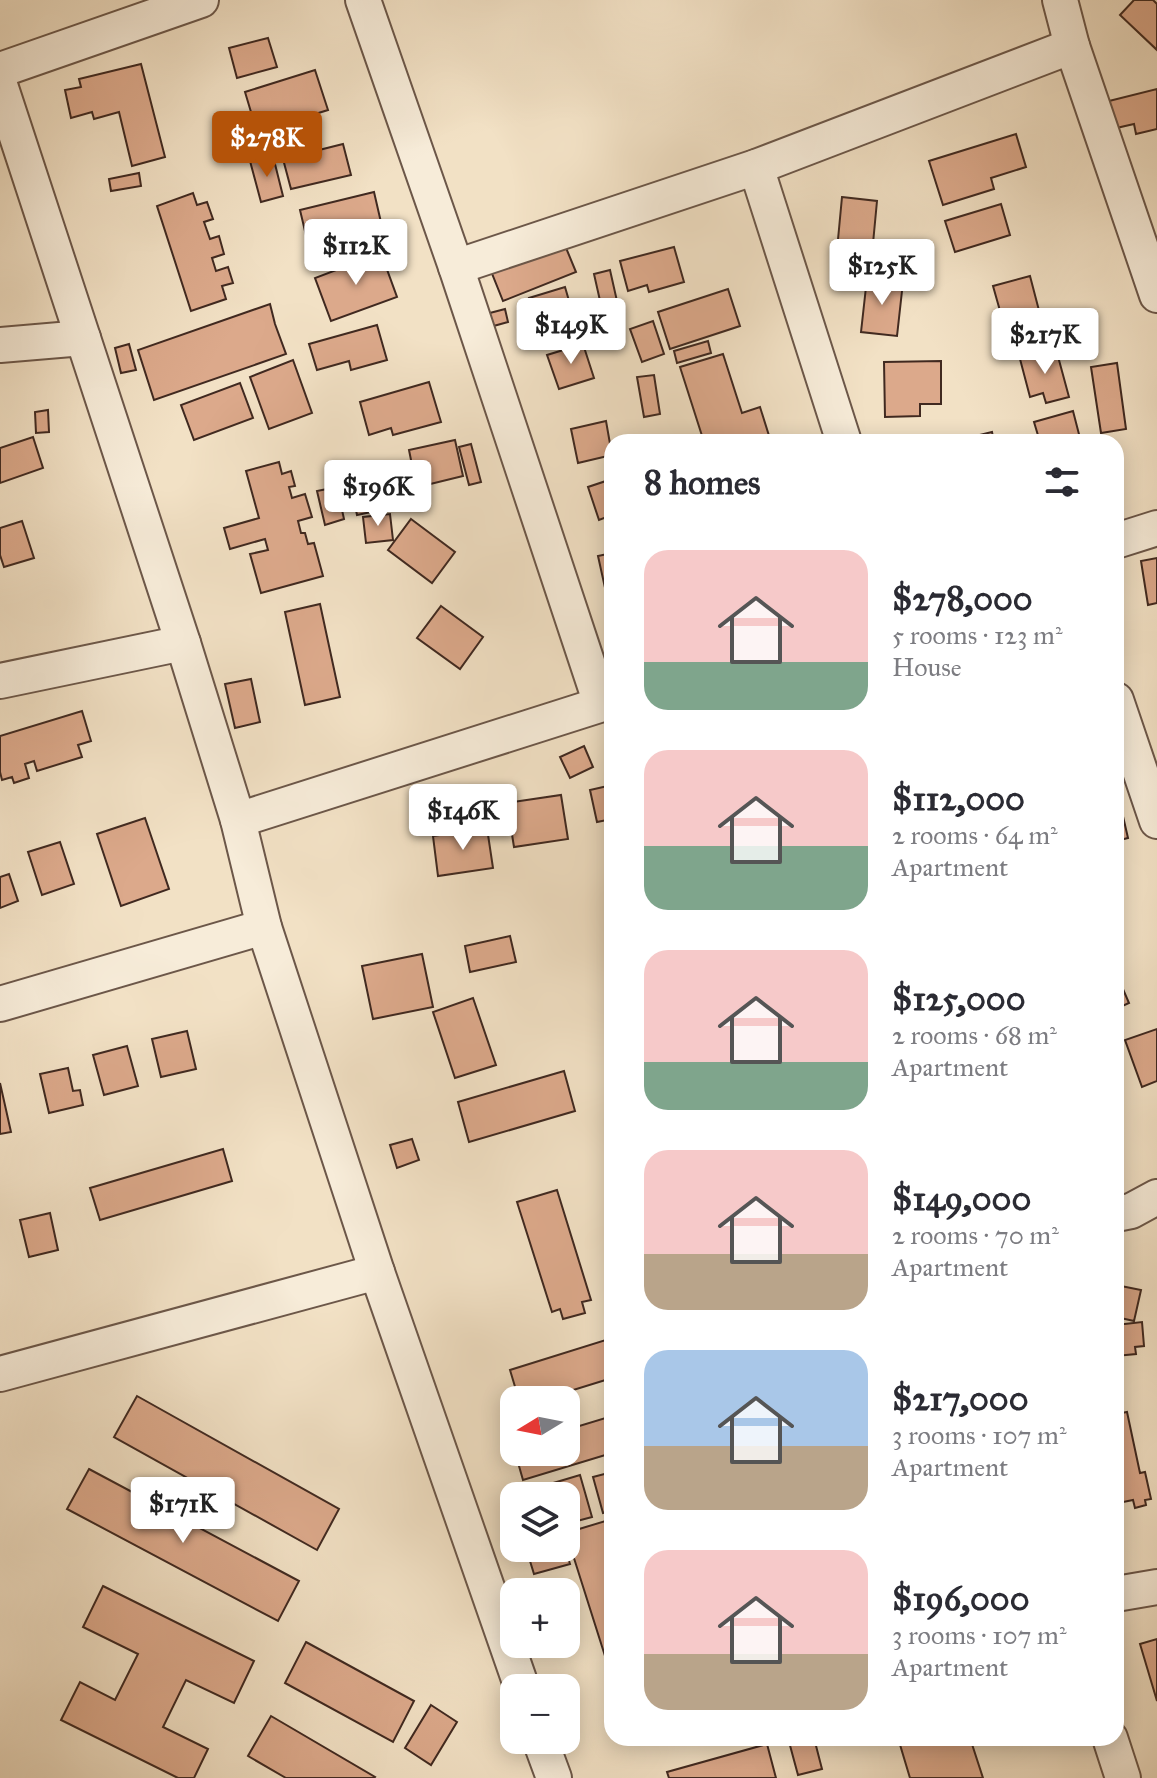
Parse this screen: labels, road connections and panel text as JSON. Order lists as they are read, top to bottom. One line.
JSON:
{"north":"left","page":{"price":["$278K","$112K","$125K","$149K","$217K","$196K","$146K","$171K"],"heading":"8 homes","list":[{"name":"$278,000","note":"5 rooms · 123 m² · House"},{"name":"$112,000","note":"2 rooms · 64 m² · Apartment"},{"name":"$125,000","note":"2 rooms · 68 m² · Apartment"},{"name":"$149,000","note":"2 rooms · 70 m² · Apartment"},{"name":"$217,000","note":"3 rooms · 107 m² · Apartment"},{"name":"$196,000","note":"3 rooms · 107 m² · Apartment"}],"map_buttons":["+","−"]}}
